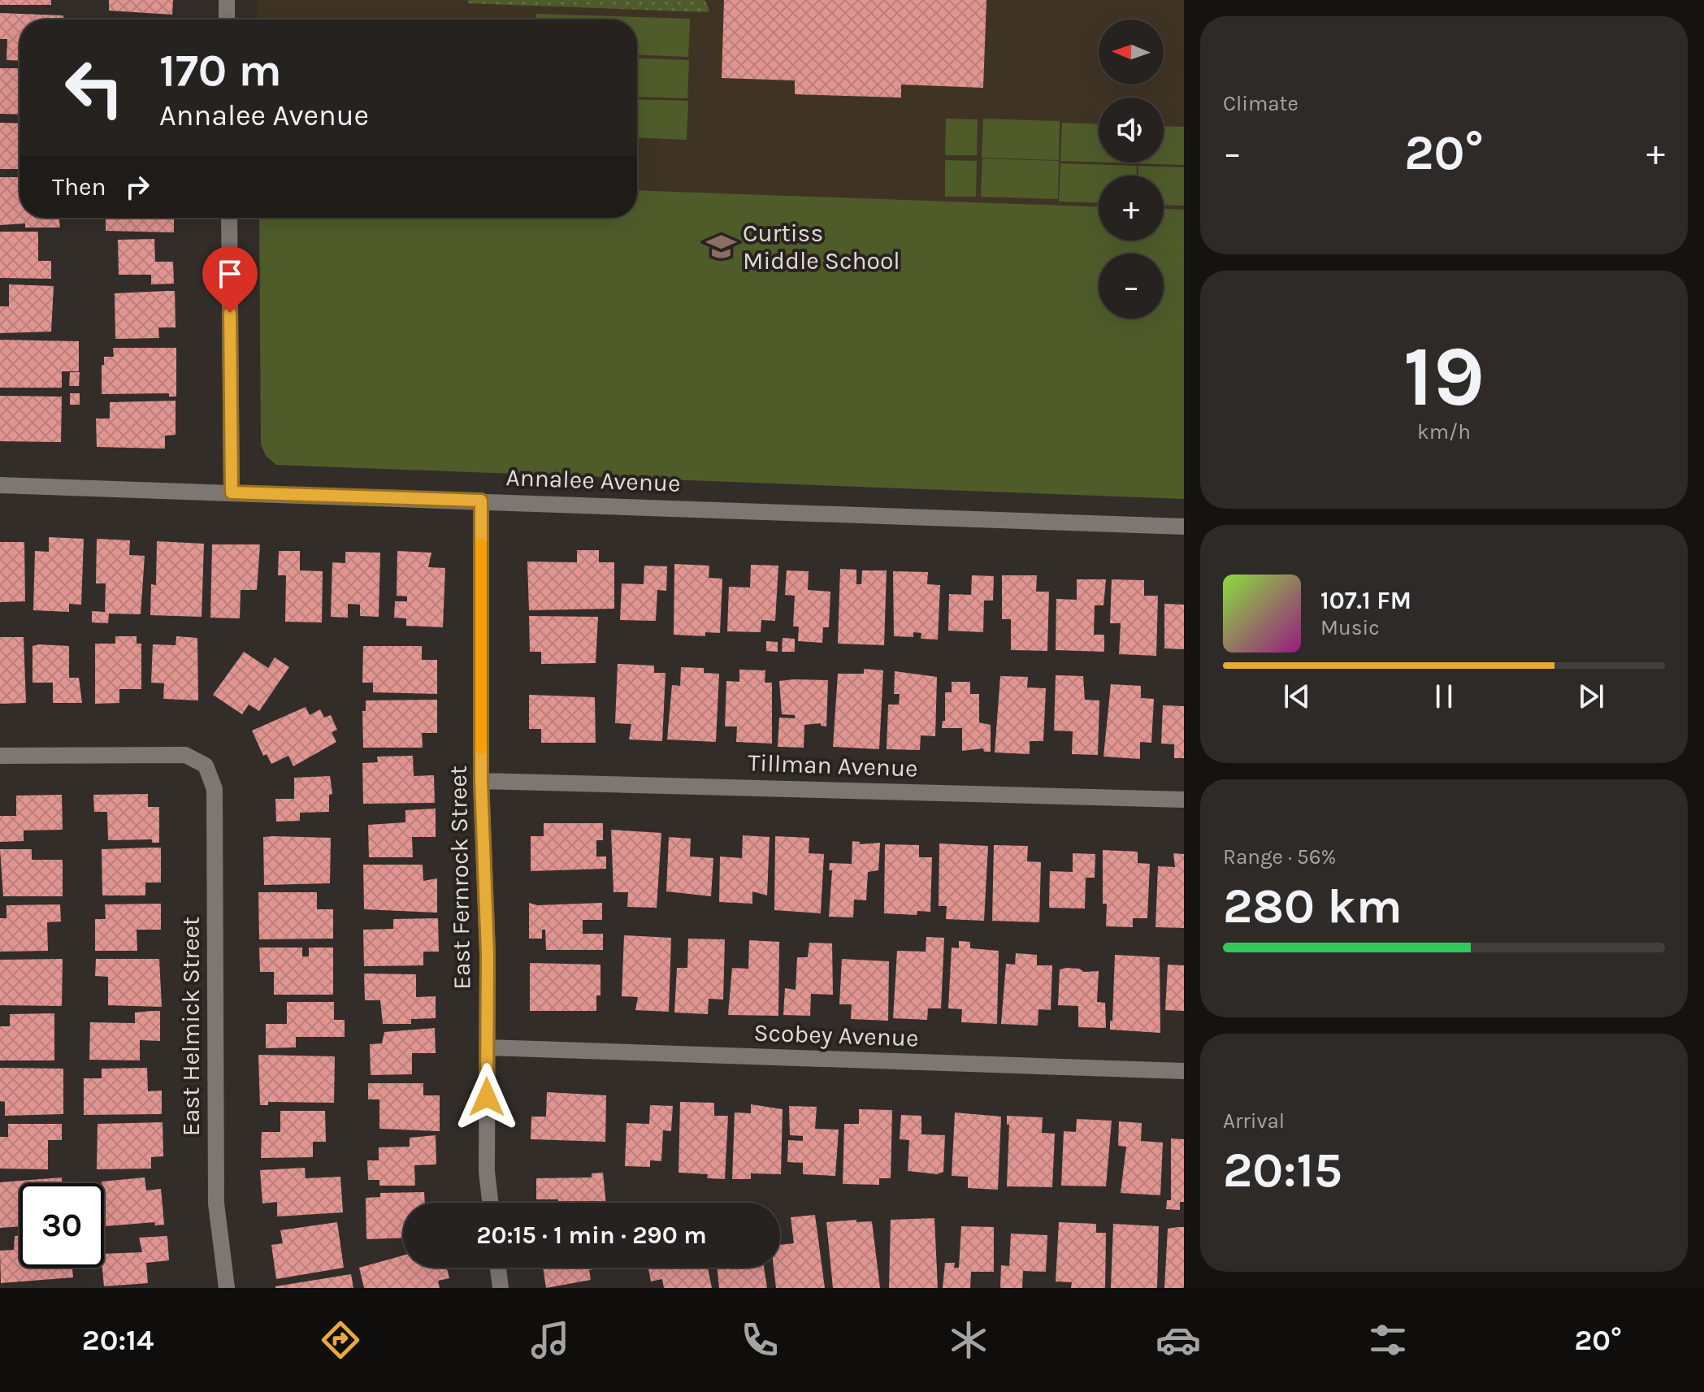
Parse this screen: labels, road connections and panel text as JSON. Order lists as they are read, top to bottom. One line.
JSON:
{"streets":{"street":["Annalee Avenue","Tillman Avenue","East Fernrock Street","East Helmick Street","Scobey Avenue"]},"crossings":[["Annalee Avenue","East Fernrock Street"],["Tillman Avenue","East Fernrock Street"],["East Fernrock Street","Scobey Avenue"]],"places":{"school or university":["Curtiss Middle School"]},"north":"left","page":{"tile":["Climate",["19","km/h"],["Range · 56%","280 km"],["Arrival","20:15"]],"map_buttons":["+","−"],"turn":["170 m","Annalee Avenue"],"heat":["−","20°","+"],"then":"Then","song":["107.1 FM","Music"],"limit":"30","trip":"20:15 · 1 min · 290 m","tabs":["20:14","20°"]}}
